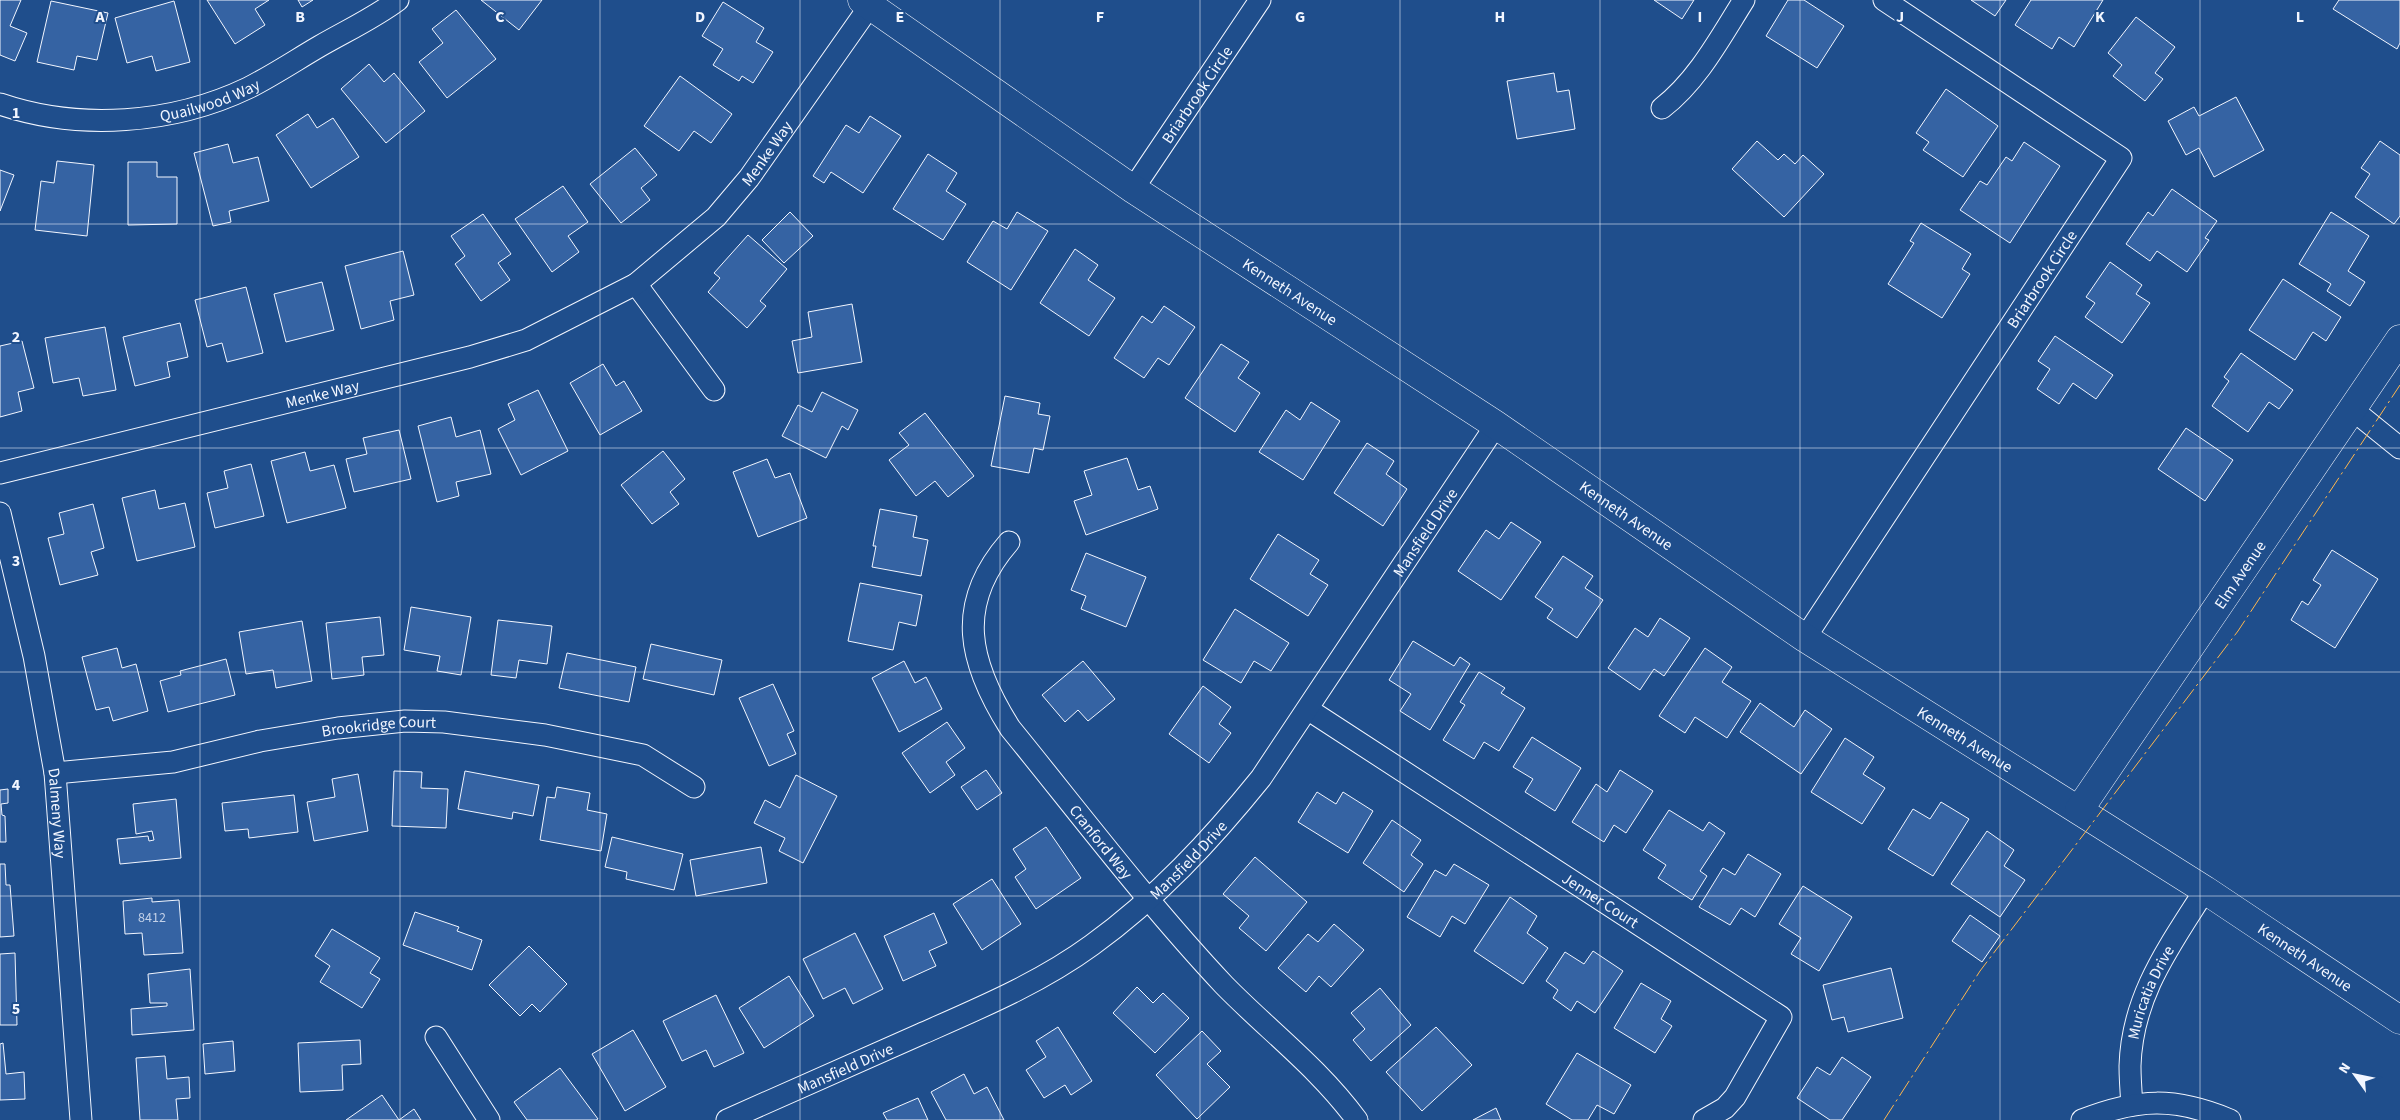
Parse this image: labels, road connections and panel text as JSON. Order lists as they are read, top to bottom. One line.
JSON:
{"streets":{"main road":["Kenneth Avenue","Elm Avenue"],"street":["Briarbrook Circle","Quailwood Way","Menke Way","Mansfield Drive","Brookridge Court","Dalmeny Way","Cranford Way","Jenner Court","Muricatia Drive"]},"crossings":[["Briarbrook Circle","Kenneth Avenue"],["Menke Way","Kenneth Avenue"],["Kenneth Avenue","Mansfield Drive"],["Kenneth Avenue","Elm Avenue"],["Kenneth Avenue","Muricatia Drive"],["Mansfield Drive","Cranford Way"],["Mansfield Drive","Jenner Court"],["Brookridge Court","Dalmeny Way"]],"house_numbers":["8412"],"north":"top left","grid":{"columns":["A","B","C","D","E","F","G","H","I","J","K","L"],"rows":["1","2","3","4","5"]}}
